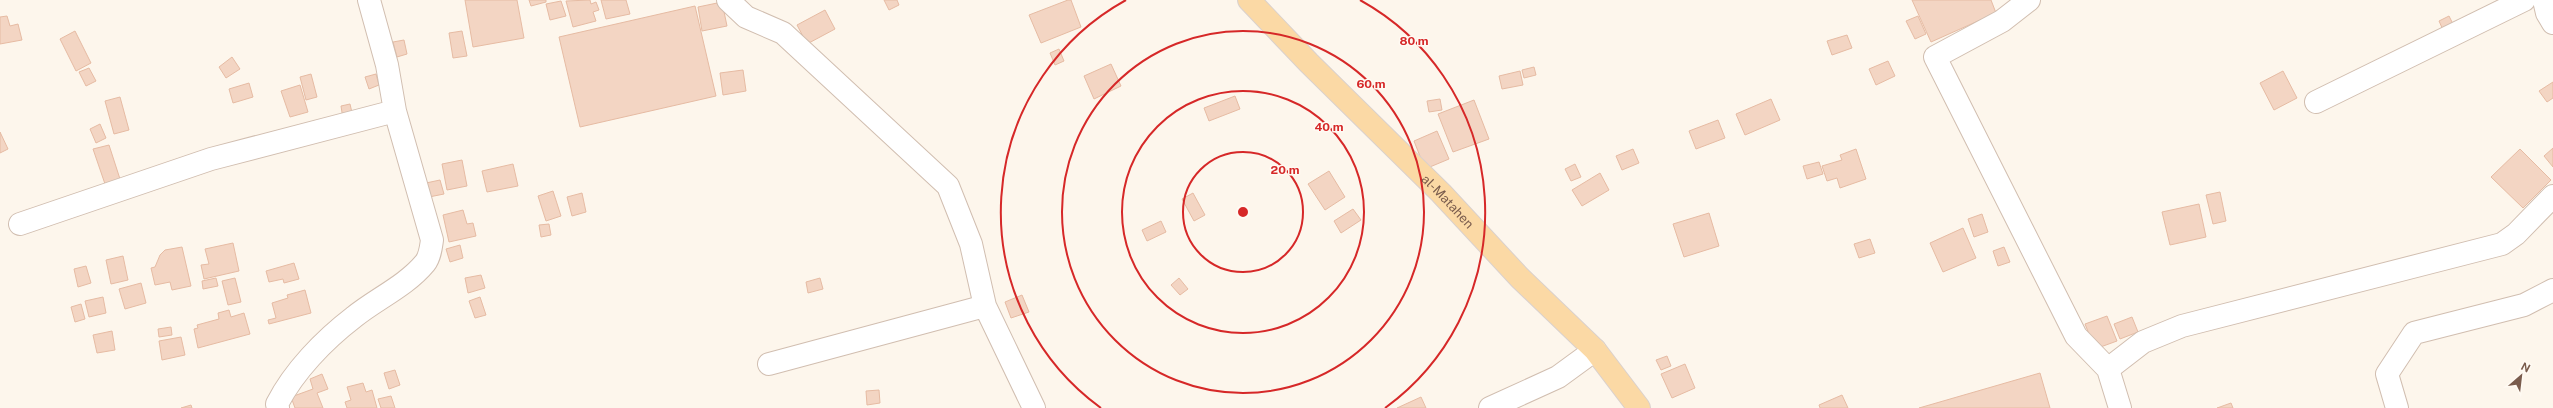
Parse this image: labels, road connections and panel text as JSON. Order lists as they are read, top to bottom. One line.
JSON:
{"streets":{"main road":["al-Matahen"]},"north":"top right","rings":["80 m","60 m","40 m","20 m"]}
